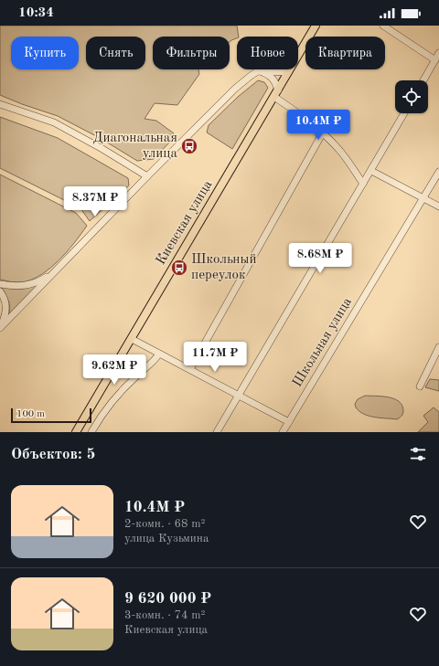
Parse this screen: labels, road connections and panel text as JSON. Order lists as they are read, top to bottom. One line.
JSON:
{"streets":{"main road":["Киевская улица"],"street":["Школьная улица"]},"places":{"bus stop":["Диагональная улица","Школьный переулок"]},"scale_bar":"100 m","page":{"status":"10:34","chip":["Купить","Снять","Фильтры","Новое","Квартира"],"price":["10.4M ₽","8.37M ₽","8.68M ₽","11.7M ₽","9.62M ₽"],"scale":"100 m","heading":"Объектов: 5","list":[{"name":"10.4M ₽","note":"2-комн. · 68 m² · улица Кузьмина"},{"name":"9 620 000 ₽","note":"3-комн. · 74 m² · Киевская улица"}]}}
